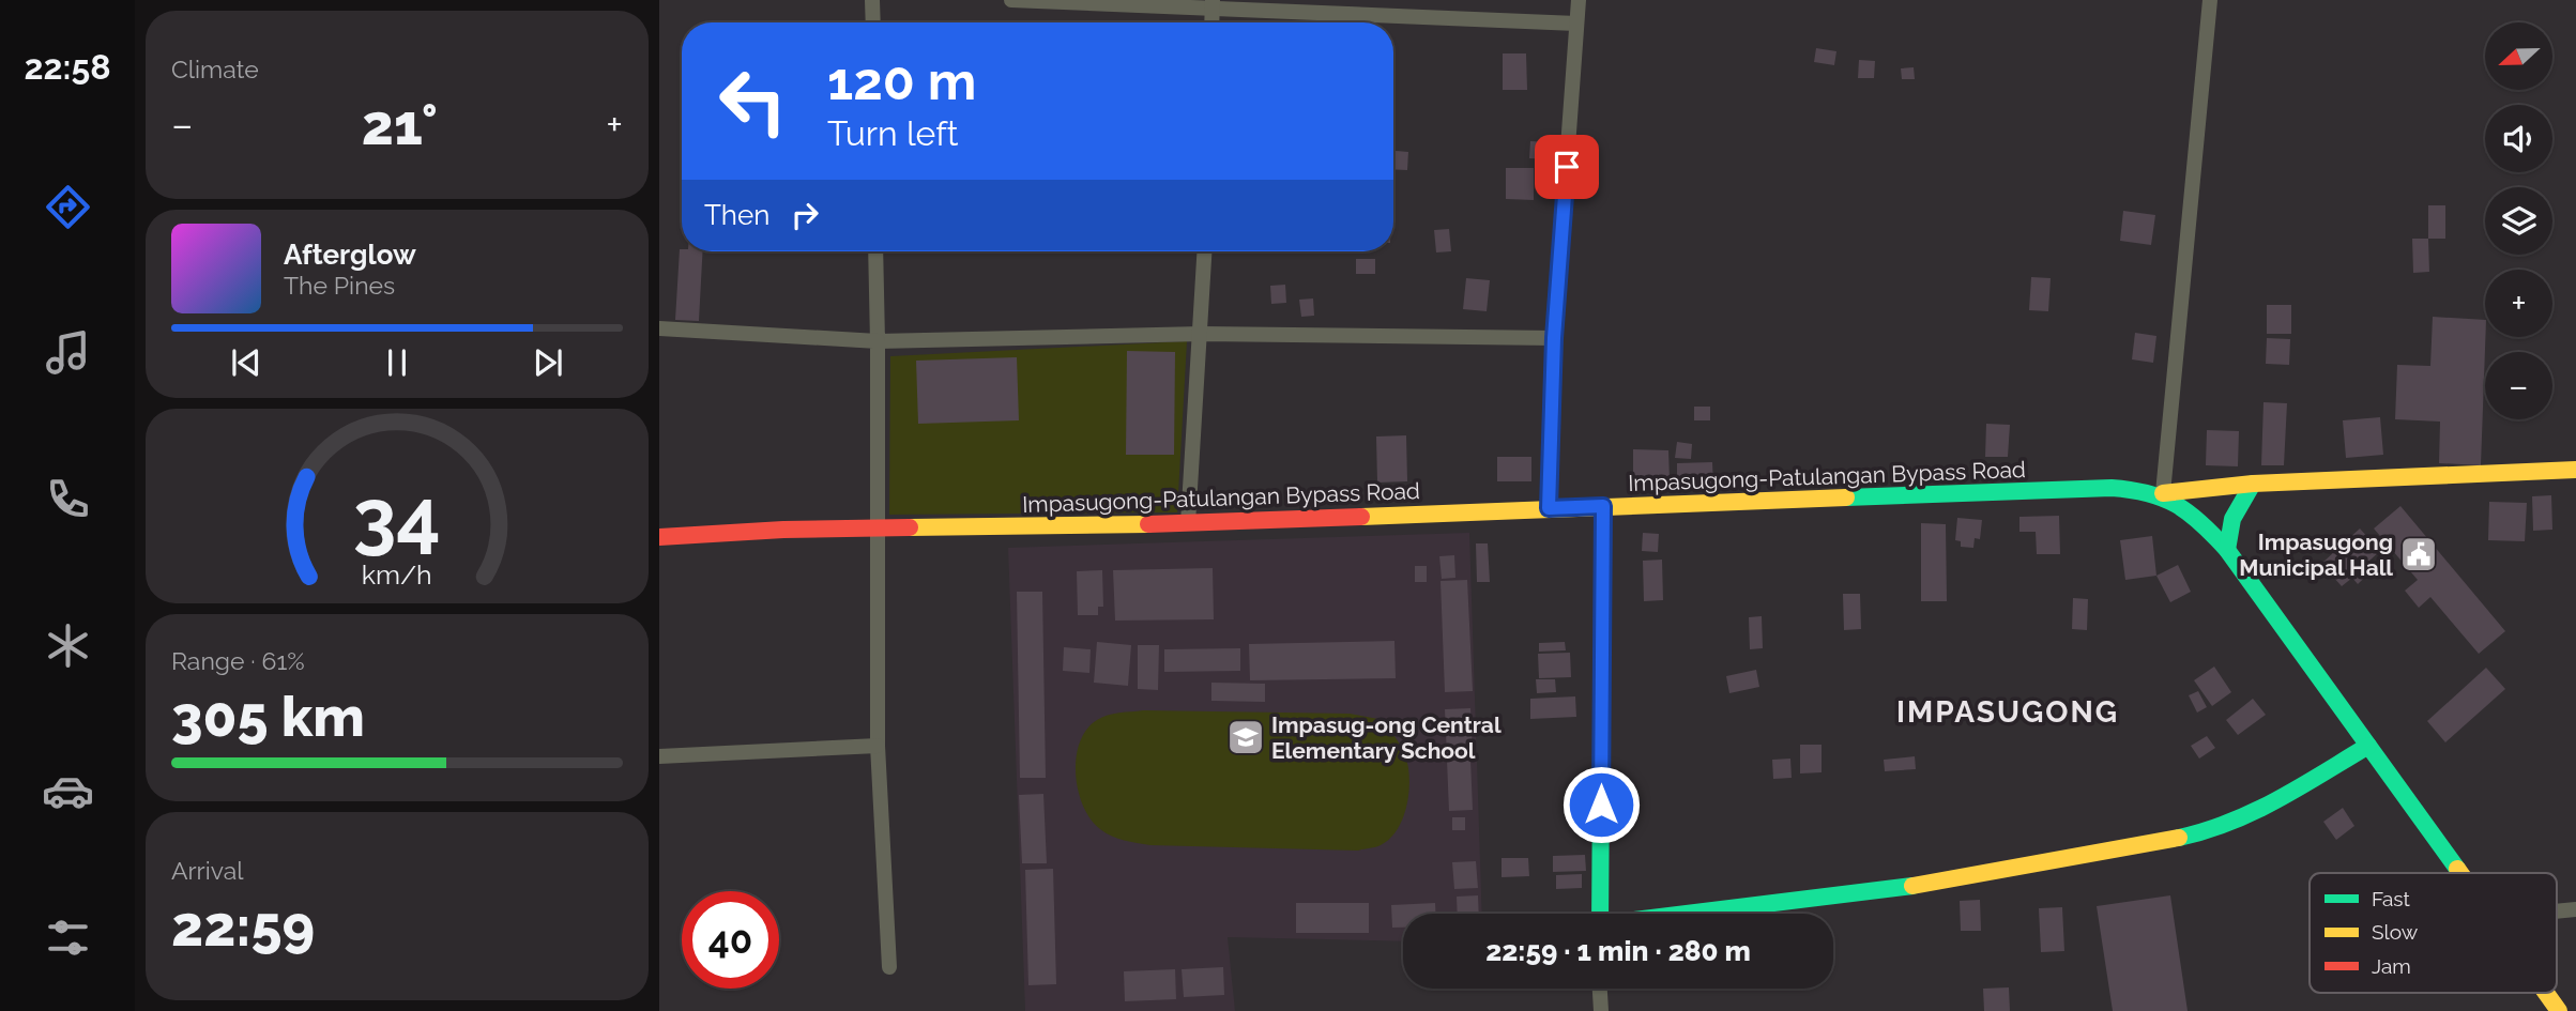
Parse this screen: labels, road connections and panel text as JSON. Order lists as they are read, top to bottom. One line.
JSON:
{"streets":{"main road":["Impasugong-Patulangan Bypass Road"]},"districts":["IMPASUGONG"],"places":{"public building":["Impasugong Municipal Hall"],"school or university":["Impasug-ong Central Elementary School"]},"legend":["Fast","Slow","Jam"],"north":"left","page":{"tabs":"22:58","tile":["Climate",["Range · 61%","305 km"],["Arrival","22:59"]],"map_buttons":["+","−"],"turn":["120 m","Turn left"],"heat":["−","21°","+"],"then":"Then","song":["Afterglow","The Pines"],"limit":"40","trip":"22:59 · 1 min · 280 m","gauge":["34","km/h"]}}
